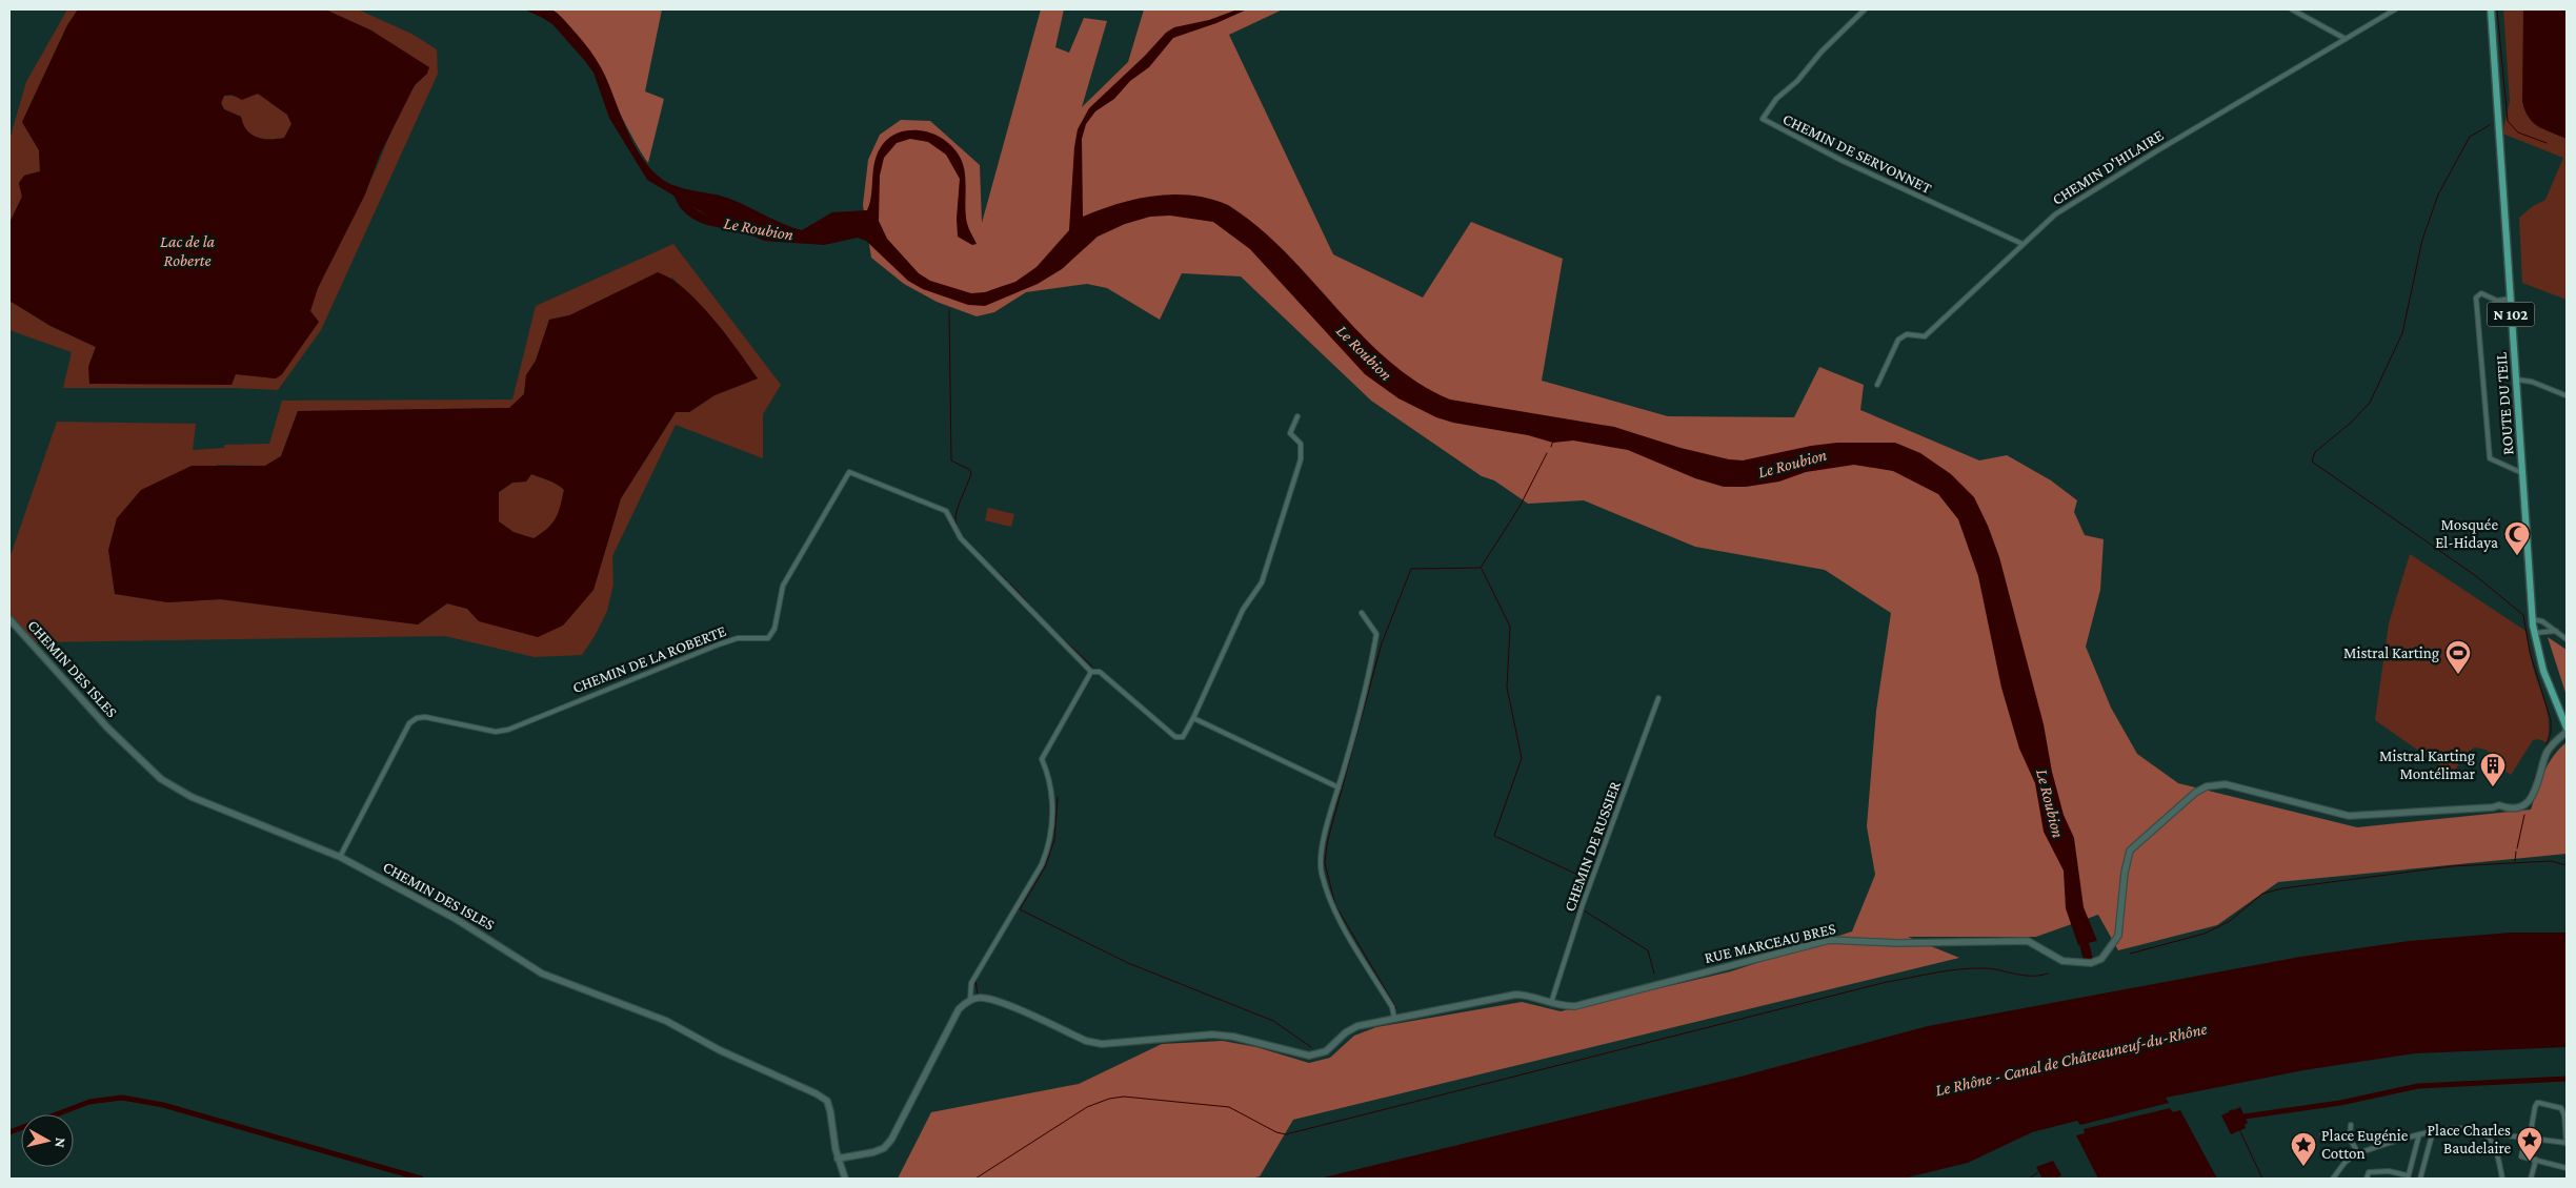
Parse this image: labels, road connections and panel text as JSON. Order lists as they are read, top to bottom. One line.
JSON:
{"streets":{"main road":["N 102","ROUTE DU TEIL"],"street":["CHEMIN DE SERVONNET","CHEMIN D'HILAIRE","CHEMIN DE LA ROBERTE","CHEMIN DES ISLES","CHEMIN DE RUSSIER","RUE MARCEAU BRES"]},"crossings":[["CHEMIN DE SERVONNET","CHEMIN D'HILAIRE"],["ROUTE DU TEIL","RUE MARCEAU BRES"],["CHEMIN DE LA ROBERTE","CHEMIN DES ISLES"],["CHEMIN DE RUSSIER","RUE MARCEAU BRES"]],"water":["Le Roubion","Lac de la Roberte","Le Rhône - Canal de Châteauneuf-du-Rhône"],"places":{"mosque":["Mosquée El-Hidaya"],"sports":["Mistral Karting"],"building":["Mistral Karting Montélimar"],"place":["Place Charles Baudelaire","Place Eugénie Cotton"]},"north":"right"}
